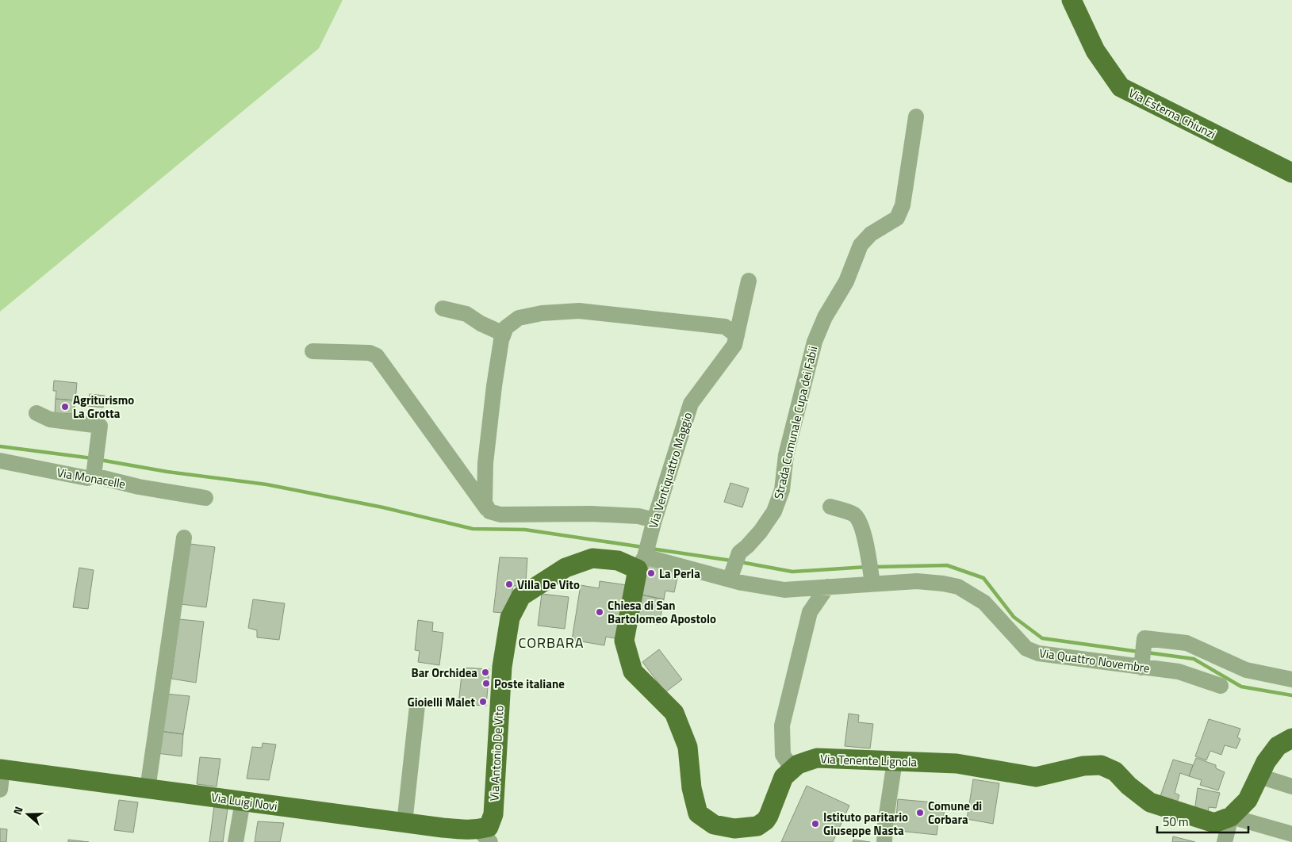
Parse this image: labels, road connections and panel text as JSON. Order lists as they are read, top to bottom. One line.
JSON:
{"streets":{"main road":["Via Esterna Chiunzi","Via Antonio De Vito","Via Tenente Lignola","Via Luigi Novi"],"street":["Strada Comunale Cupa dei Fabii","Via Ventiquattro Maggio","Via Monacelle","Via Quattro Novembre"]},"crossings":[["Strada Comunale Cupa dei Fabii","Via Quattro Novembre"],["Via Ventiquattro Maggio","Via Quattro Novembre"],["Via Ventiquattro Maggio","Via Antonio De Vito"],["Via Ventiquattro Maggio","Via Tenente Lignola"],["Via Quattro Novembre","Via Antonio De Vito"],["Via Quattro Novembre","Via Tenente Lignola"],["Via Antonio De Vito","Via Tenente Lignola"],["Via Antonio De Vito","Via Luigi Novi"]],"districts":["CORBARA"],"places":["Agriturismo La Grotta","La Perla","Villa De Vito","Chiesa di San Bartolomeo Apostolo","Bar Orchidea","Poste italiane","Gioielli Malet","Comune di Corbara","Istituto paritario Giuseppe Nasta"],"scale_bar":"50 m","north":"left"}
